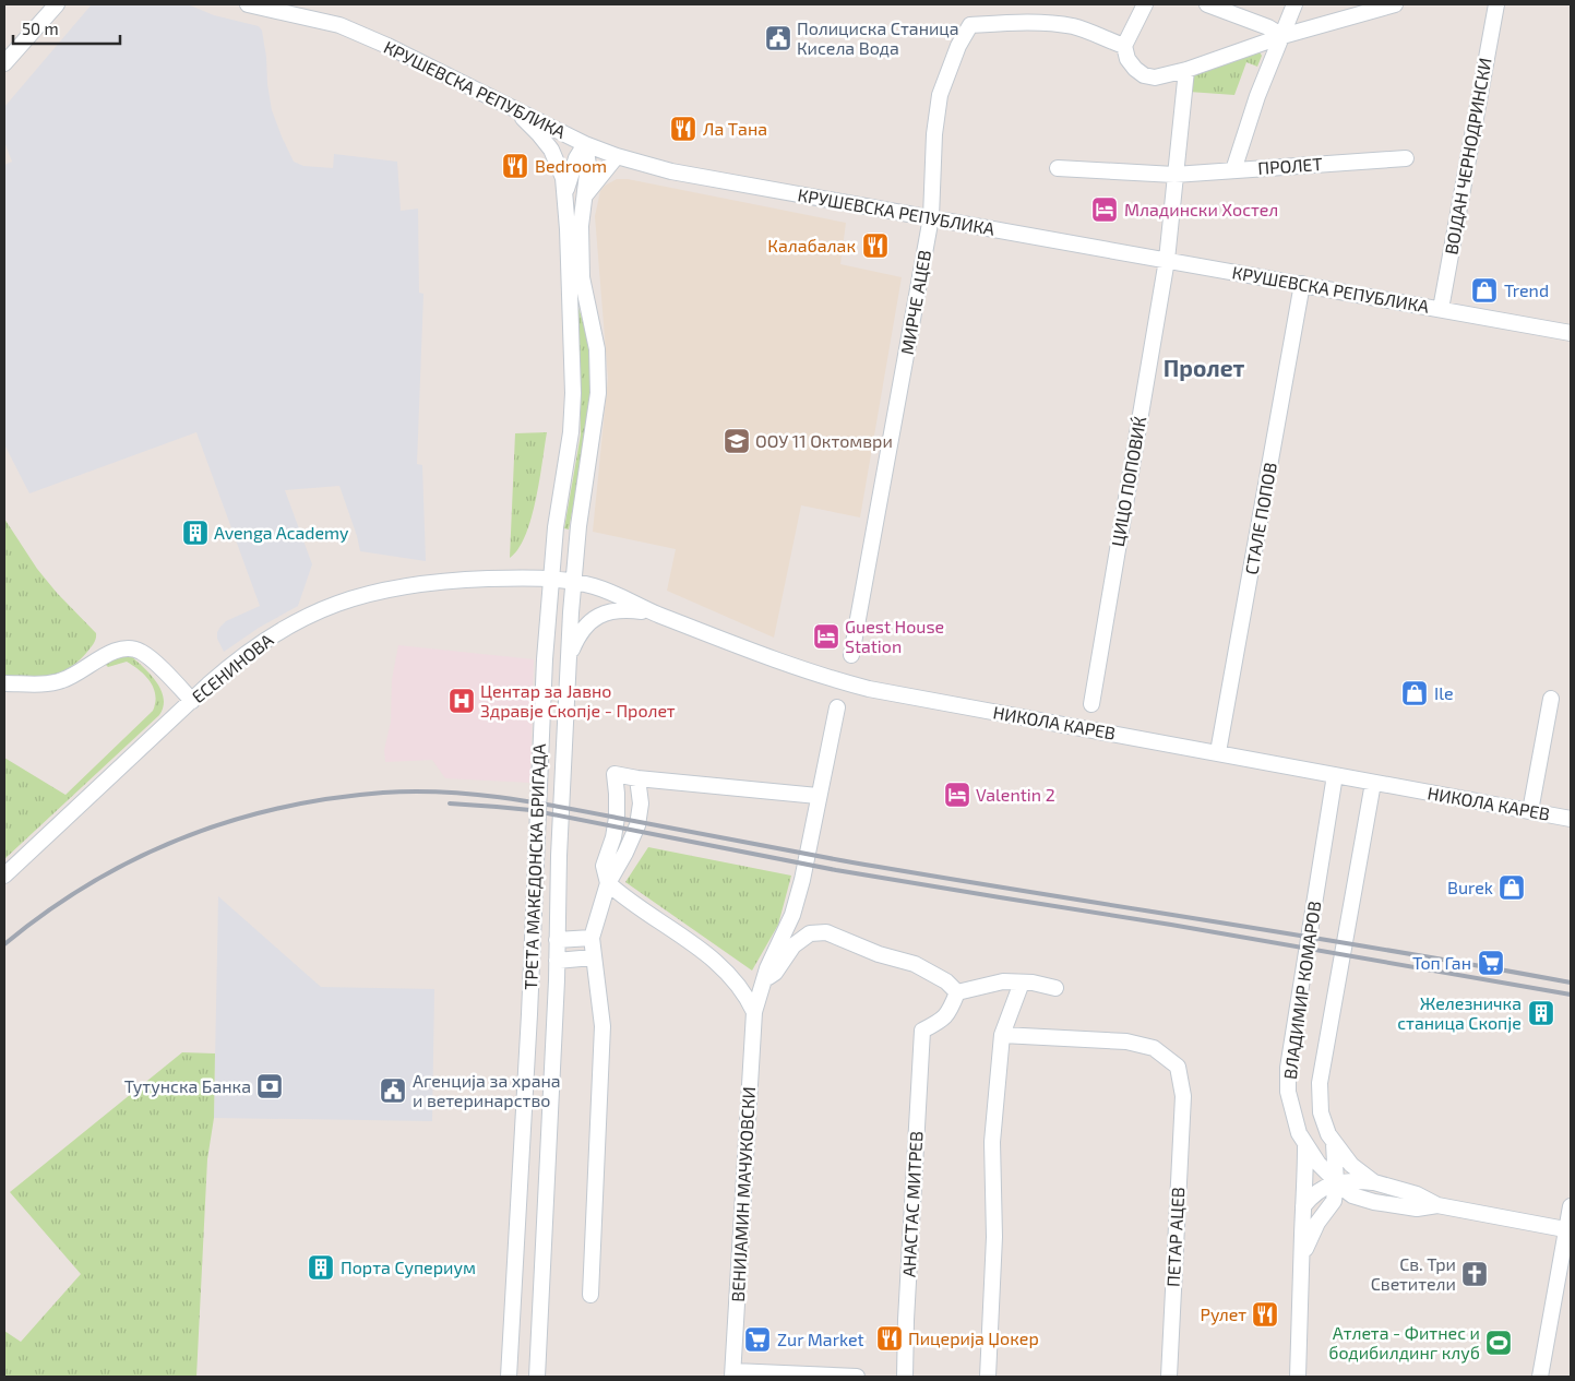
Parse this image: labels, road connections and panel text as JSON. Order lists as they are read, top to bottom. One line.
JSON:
{"streets":{"street":["КРУШЕВСКА РЕПУБЛИКА","ВОЈДАН ЧЕРНОДРИНСКИ","ПРОЛЕТ","МИРЧЕ АЦЕВ","ЦИЦО ПОПОВИЌ","СТАЛЕ ПОПОВ","ЕСЕНИНОВА","НИКОЛА КАРЕВ","ТРЕТА МАКЕДОНСКА БРИГАДА","ВЛАДИМИР КОМАРОВ","ВЕНИЈАМИН МАЧУКОВСКИ","АНАСТАС МИТРЕВ","ПЕТАР АЦЕВ"]},"crossings":[["КРУШЕВСКА РЕПУБЛИКА","ВОЈДАН ЧЕРНОДРИНСКИ"],["КРУШЕВСКА РЕПУБЛИКА","МИРЧЕ АЦЕВ"],["КРУШЕВСКА РЕПУБЛИКА","ЦИЦО ПОПОВИЌ"],["КРУШЕВСКА РЕПУБЛИКА","СТАЛЕ ПОПОВ"],["КРУШЕВСКА РЕПУБЛИКА","ТРЕТА МАКЕДОНСКА БРИГАДА"],["СТАЛЕ ПОПОВ","НИКОЛА КАРЕВ"],["ЕСЕНИНОВА","НИКОЛА КАРЕВ"],["ЕСЕНИНОВА","ТРЕТА МАКЕДОНСКА БРИГАДА"],["НИКОЛА КАРЕВ","ТРЕТА МАКЕДОНСКА БРИГАДА"],["НИКОЛА КАРЕВ","ВЛАДИМИР КОМАРОВ"]],"districts":["Пролет"],"places":{"public building":["Полициска Станица Кисела Вода","Агенција за храна и ветеринарство"],"restaurant":["Ла Тана","Bedroom","Калабалак","Рулет","Пицерија Џокер"],"hotel":["Младински Хостел","Guest House Station","Valentin 2"],"shop":["Trend","Ile","Burek"],"school or university":["ООУ 11 Октомври"],"building":["Avenga Academy","Железничка станица Скопје","Порта Супериум"],"hospital":["Центар за Јавно Здравје Скопје - Пролет"],"supermarket":["Топ Ган","Zur Market"],"bank":["Тутунска Банка"],"church":["Св. Три Светители"],"sports":["Атлета - Фитнес и бодибилдинг клуб"]},"scale_bar":"50 m"}
